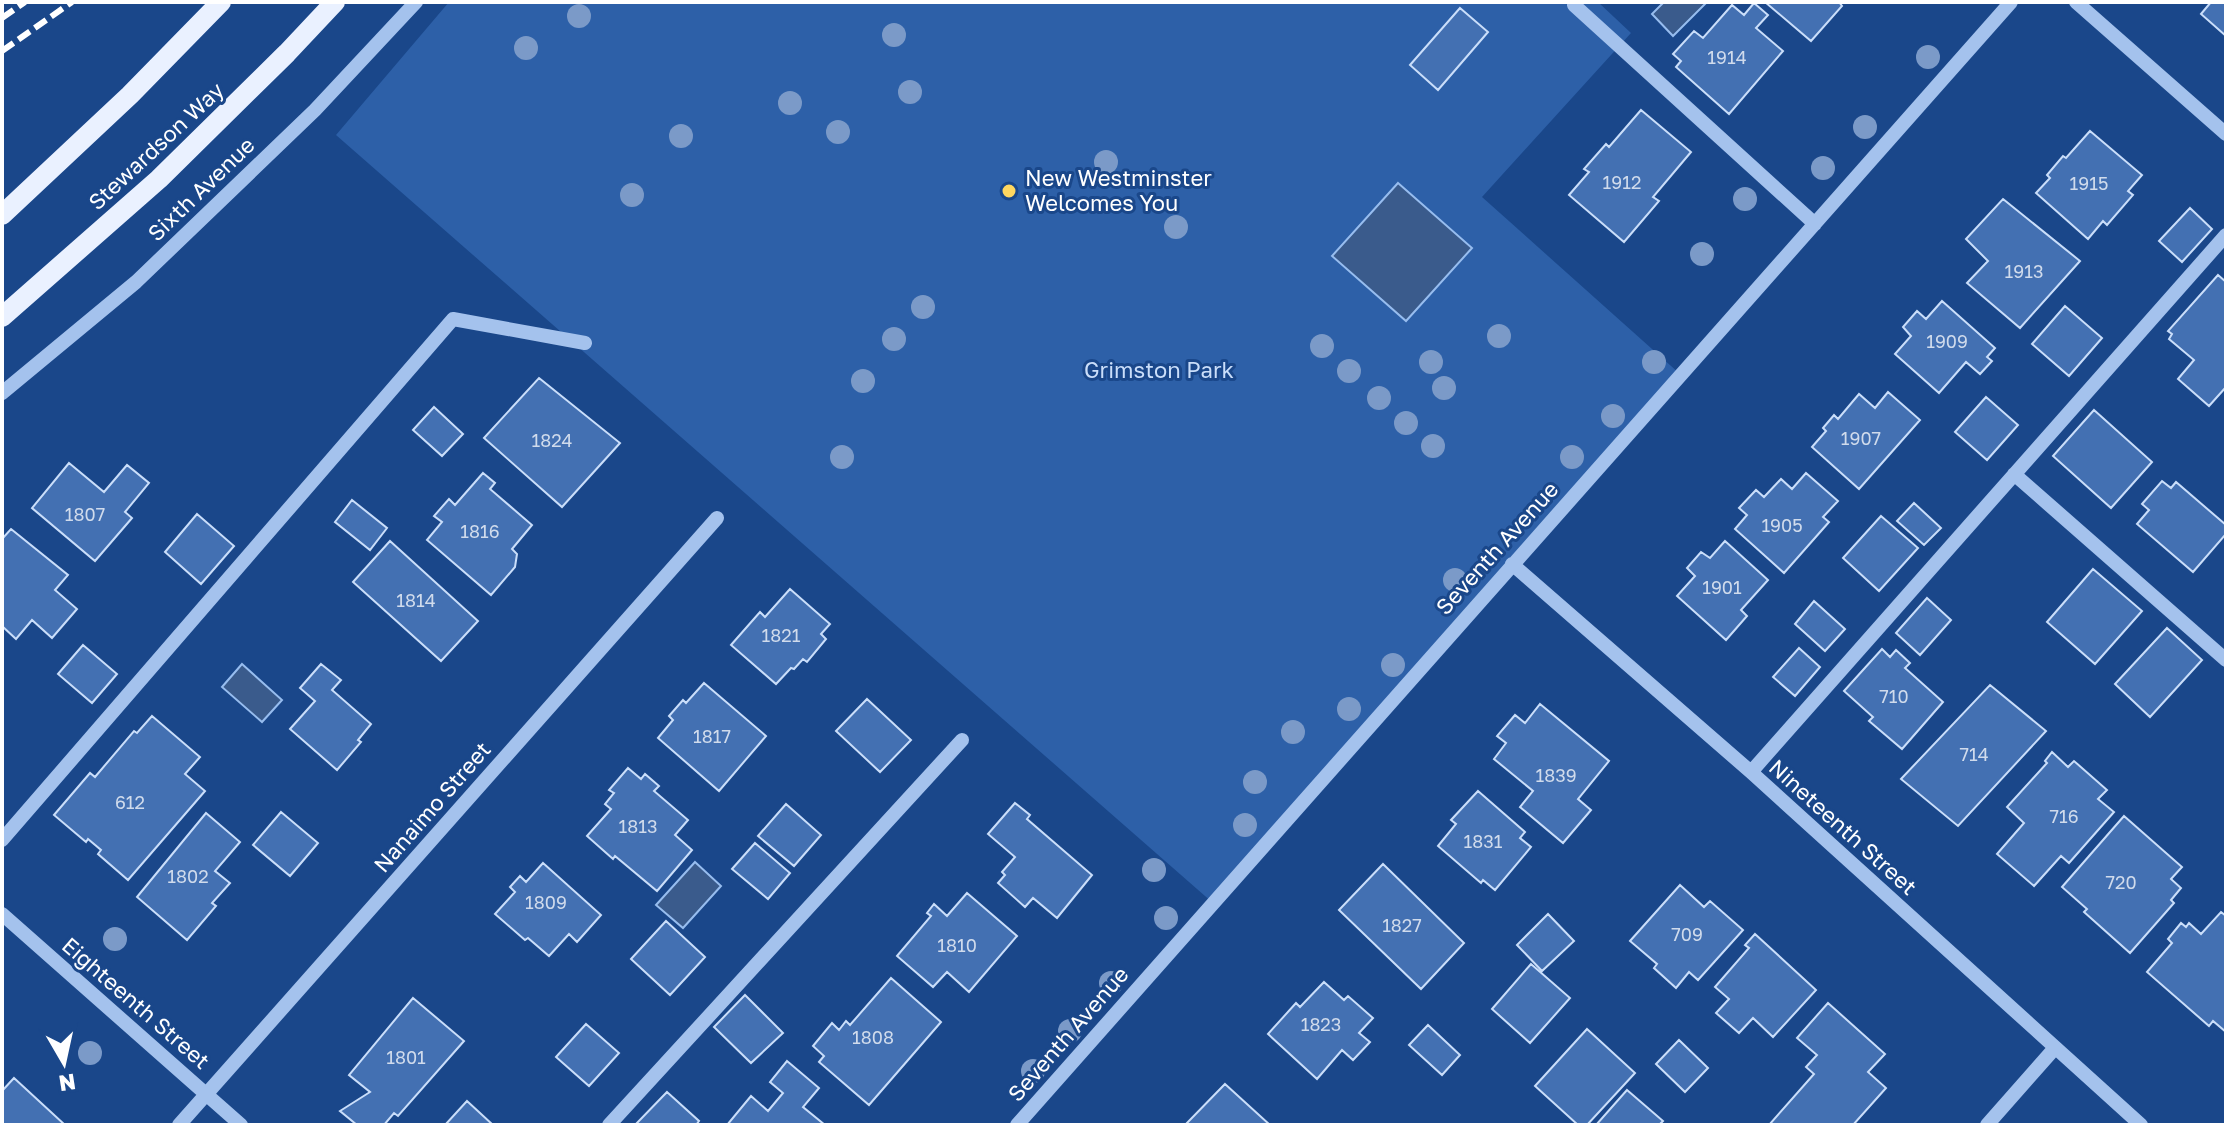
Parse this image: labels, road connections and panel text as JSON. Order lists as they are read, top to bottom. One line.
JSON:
{"streets":{"main road":["Stewardson Way"],"street":["Sixth Avenue","Seventh Avenue","Nanaimo Street","Nineteenth Street","Eighteenth Street"]},"crossings":[["Seventh Avenue","Nineteenth Street"],["Nanaimo Street","Eighteenth Street"]],"parks":["Grimston Park"],"places":["New Westminster Welcomes You"],"house_numbers":["1914","1912","1915","1913","1909","1907","1824","1807","1905","1816","1901","1814","1821","710","1817","714","1839","612","716","1813","1831","1802","720","1809","1827","709","1810","1823","1808","1801"],"north":"bottom"}
